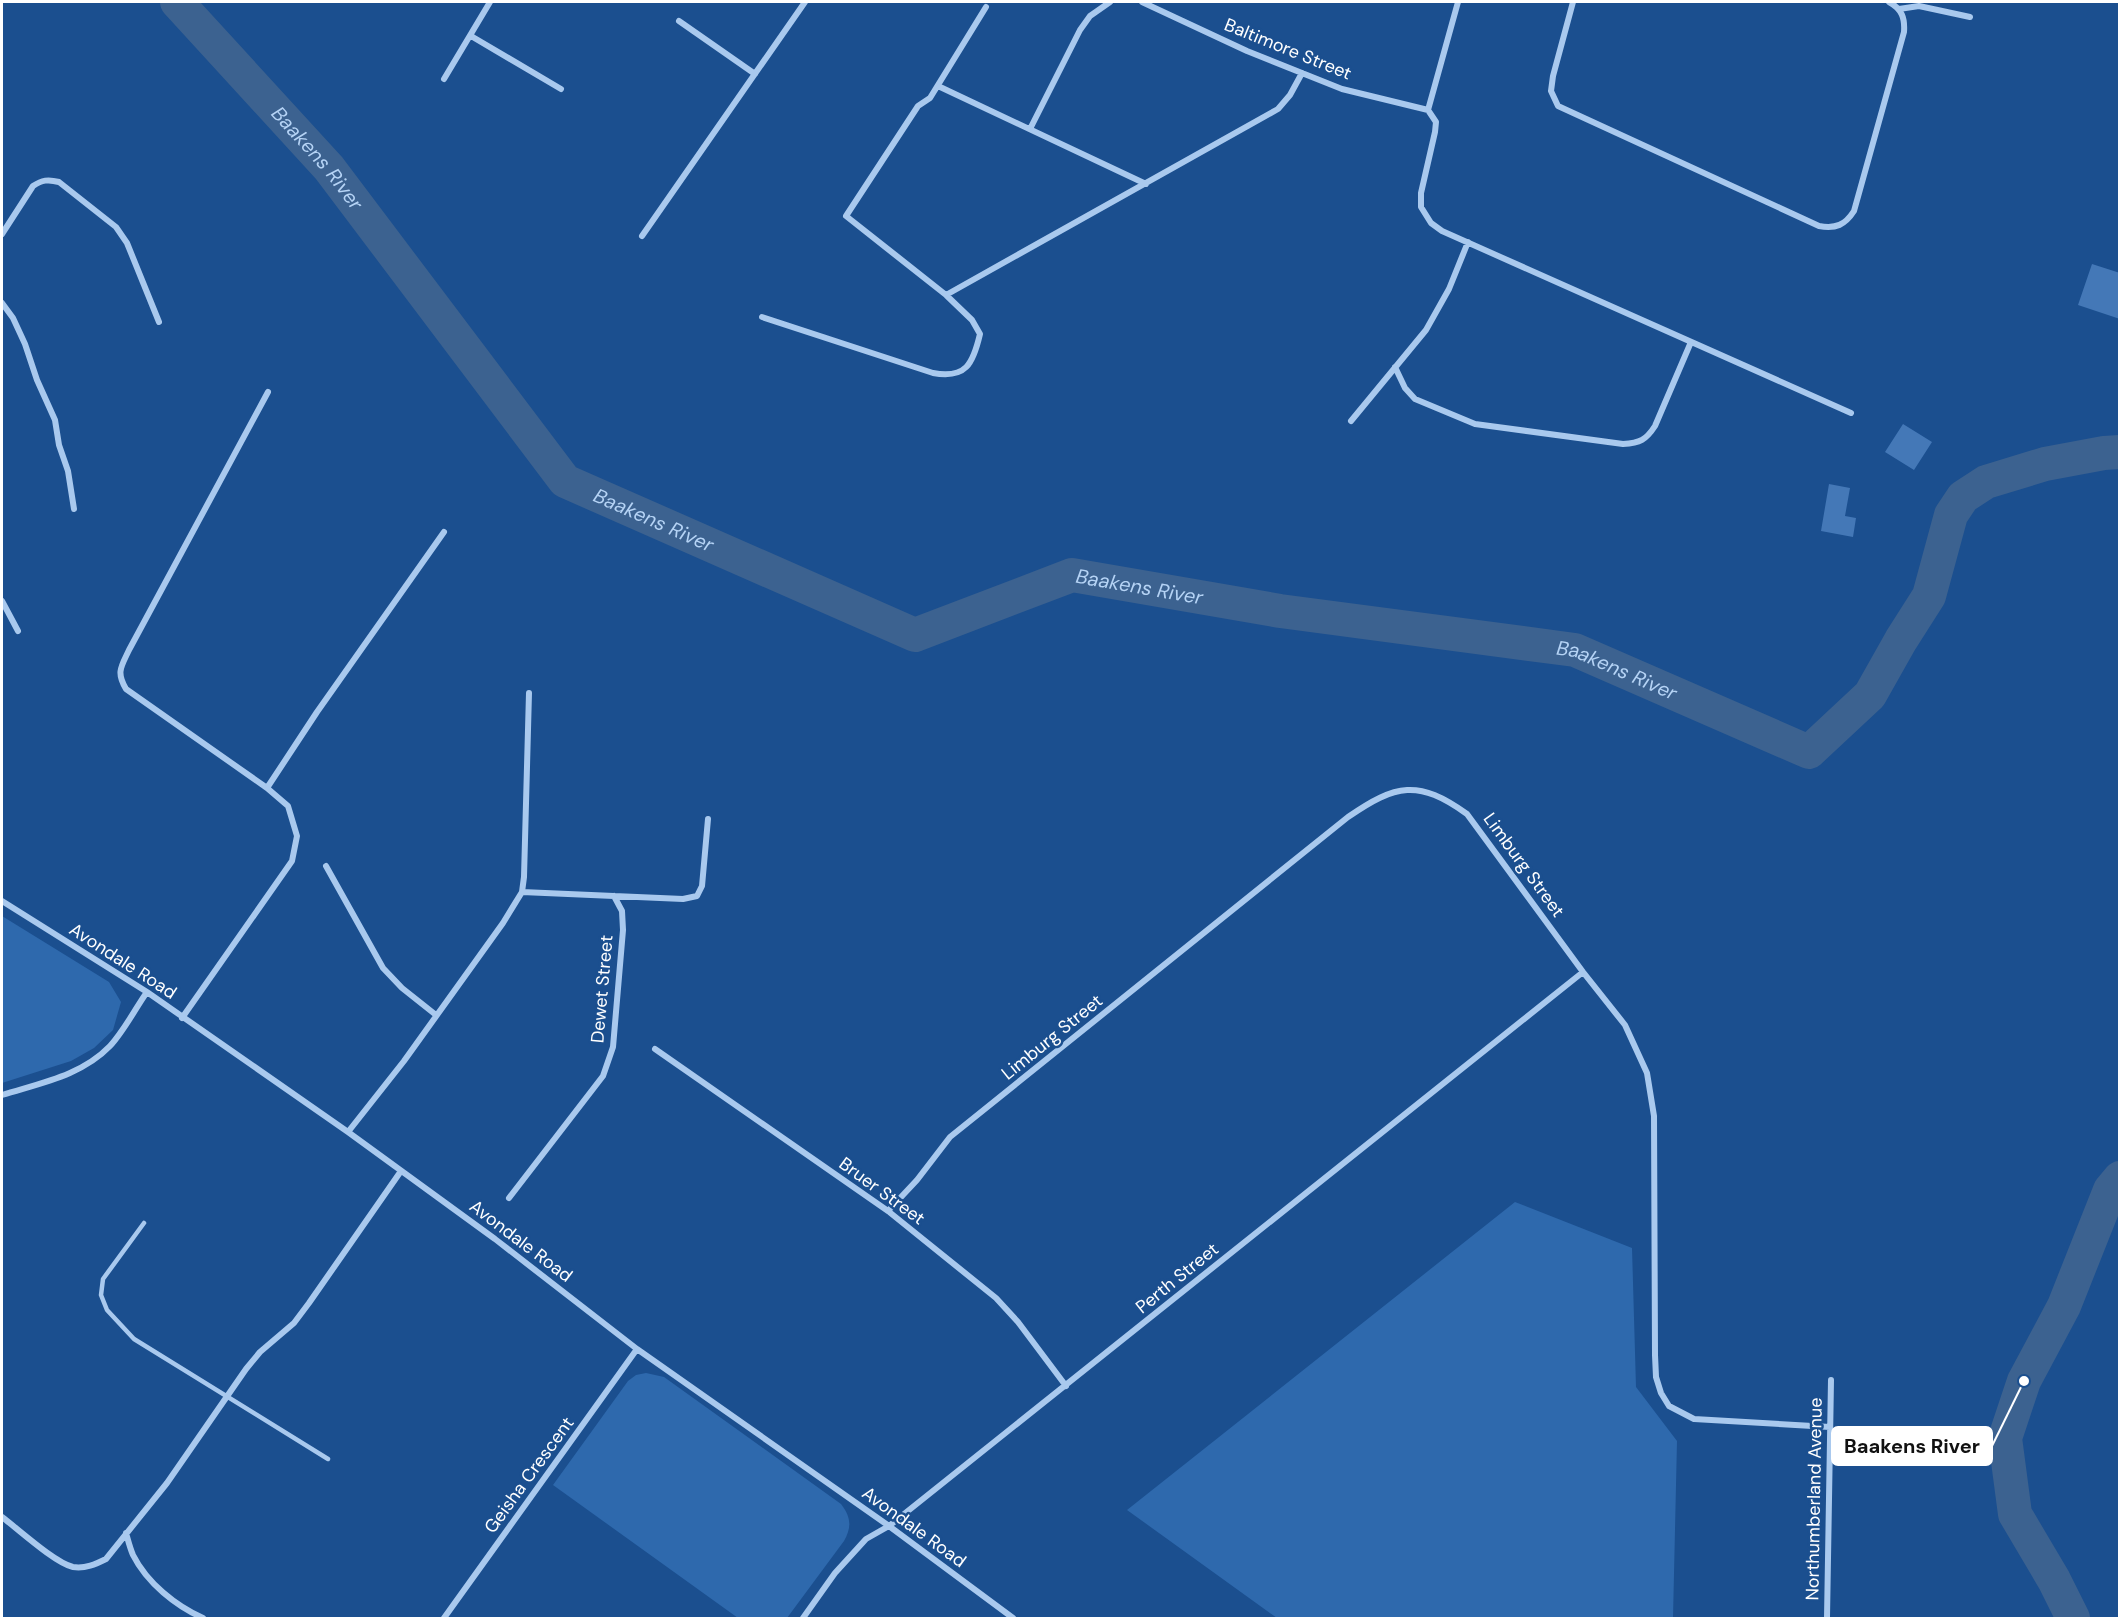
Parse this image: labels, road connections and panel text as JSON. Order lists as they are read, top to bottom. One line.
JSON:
{"streets":{"street":["Baltimore Street","Limburg Street","Avondale Road","Dewet Street","Bruer Street","Perth Street","Geisha Crescent","Northumberland Avenue"]},"crossings":[["Limburg Street","Bruer Street"],["Limburg Street","Perth Street"],["Limburg Street","Northumberland Avenue"],["Avondale Road","Perth Street"],["Avondale Road","Geisha Crescent"],["Bruer Street","Perth Street"]],"water":["Baakens River"],"places":["Baakens River"]}
